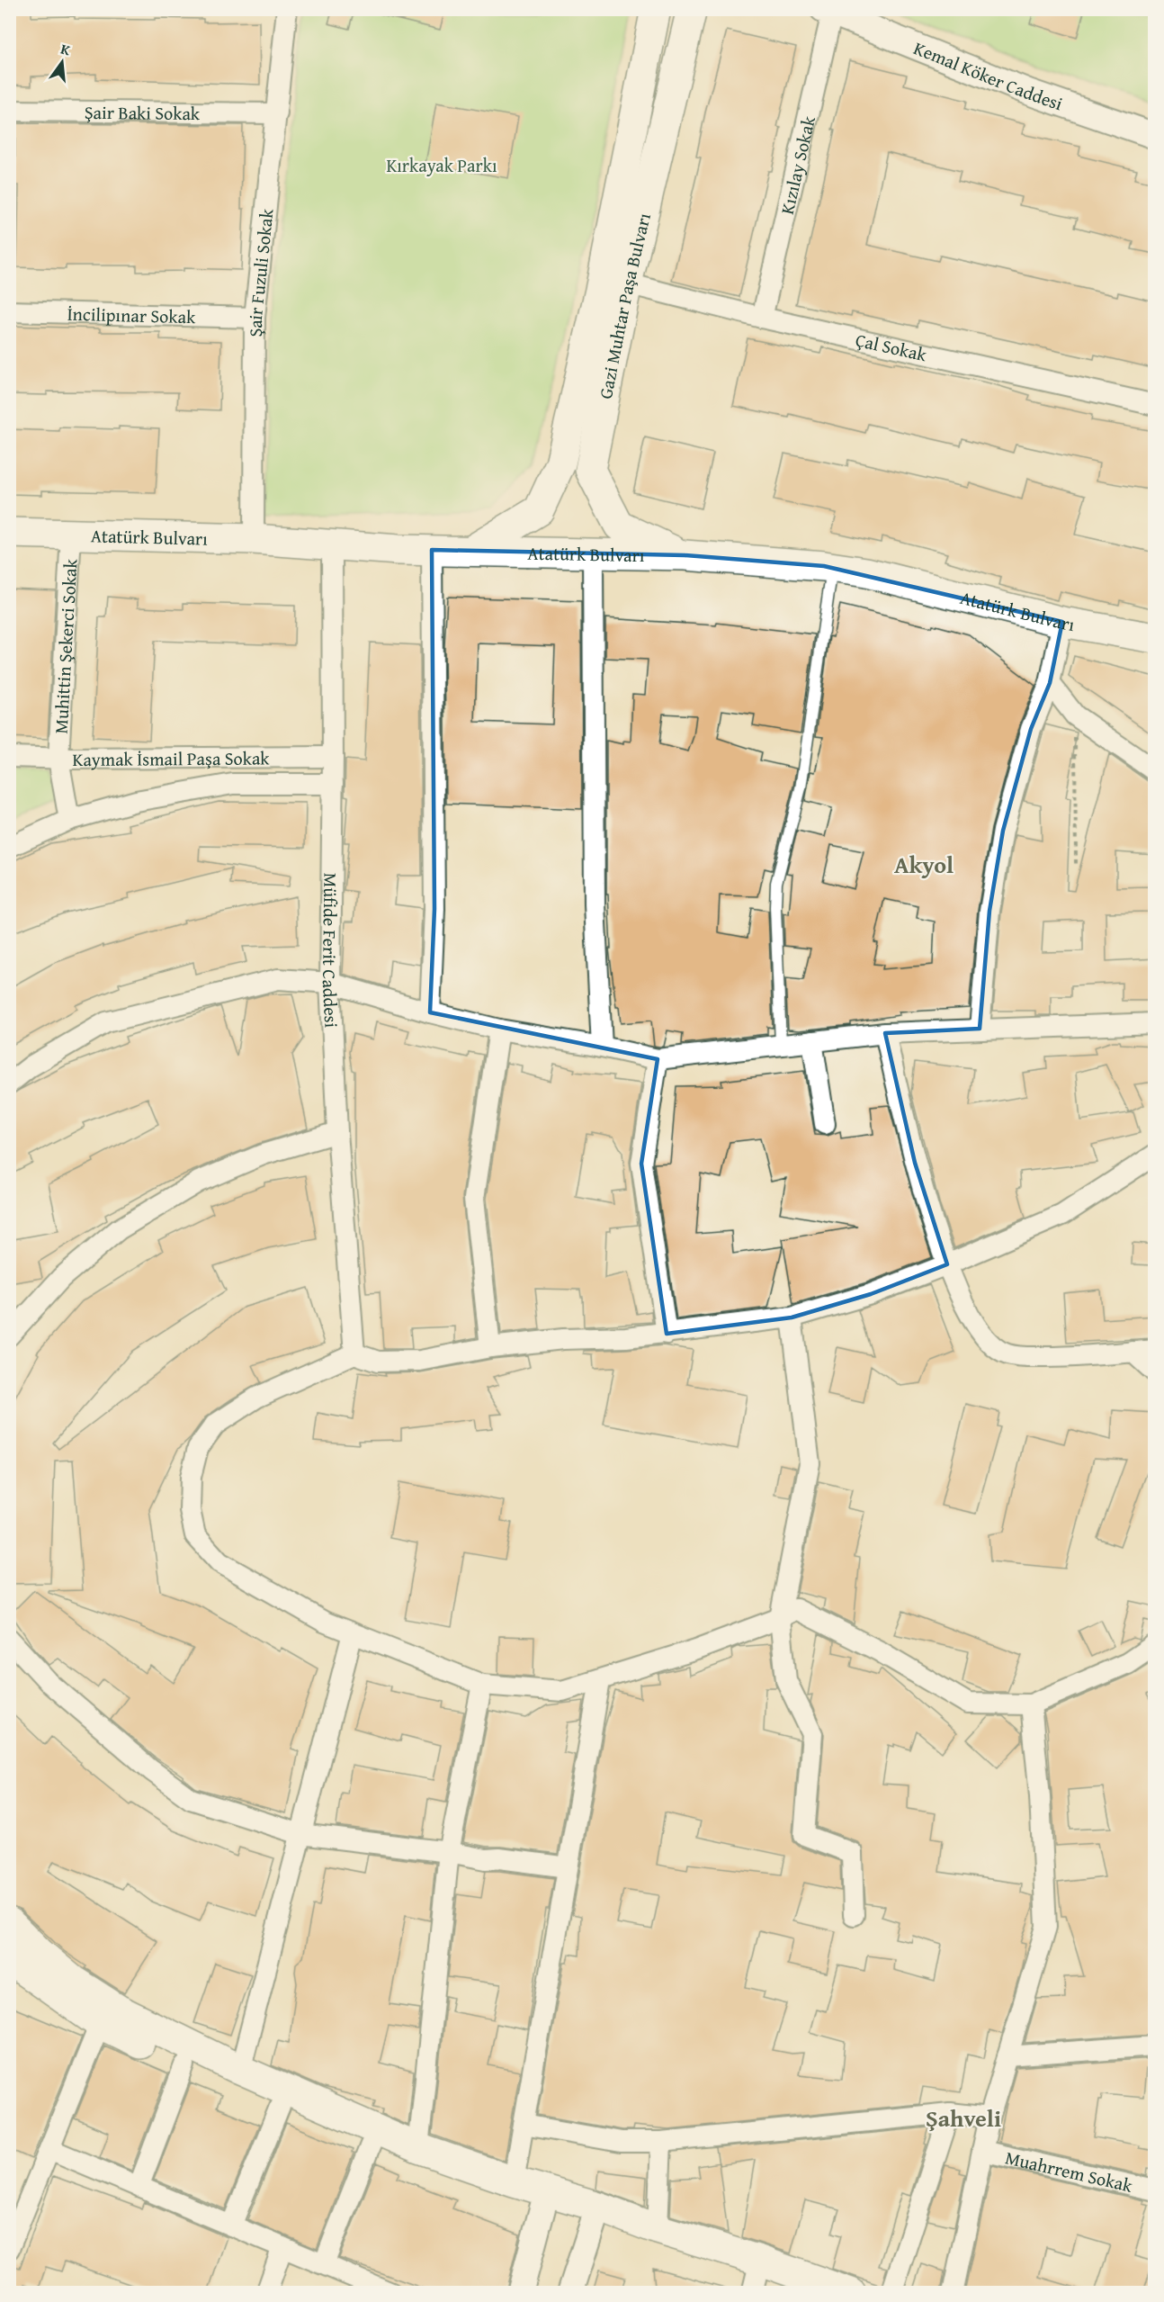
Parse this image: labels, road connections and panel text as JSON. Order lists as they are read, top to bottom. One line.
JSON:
{"streets":{"main road":["Gazi Muhtar Paşa Bulvarı","Atatürk Bulvarı"],"street":["Kemal Köker Caddesi","Şair Baki Sokak","Kızılay Sokak","Şair Fuzuli Sokak","İncilipınar Sokak","Çal Sokak","Muhittin Şekerci Sokak","Kaymak İsmail Paşa Sokak","Müfide Ferit Caddesi","Muahrrem Sokak"]},"crossings":[["Kemal Köker Caddesi","Kızılay Sokak"],["Şair Baki Sokak","Şair Fuzuli Sokak"],["Kızılay Sokak","Çal Sokak"],["Şair Fuzuli Sokak","İncilipınar Sokak"],["Şair Fuzuli Sokak","Atatürk Bulvarı"],["Gazi Muhtar Paşa Bulvarı","Çal Sokak"],["Gazi Muhtar Paşa Bulvarı","Atatürk Bulvarı"],["Atatürk Bulvarı","Muhittin Şekerci Sokak"],["Atatürk Bulvarı","Müfide Ferit Caddesi"],["Muhittin Şekerci Sokak","Kaymak İsmail Paşa Sokak"],["Kaymak İsmail Paşa Sokak","Müfide Ferit Caddesi"]],"districts":["Akyol","Şahveli"],"parks":["Kırkayak Parkı"],"north":"top"}
